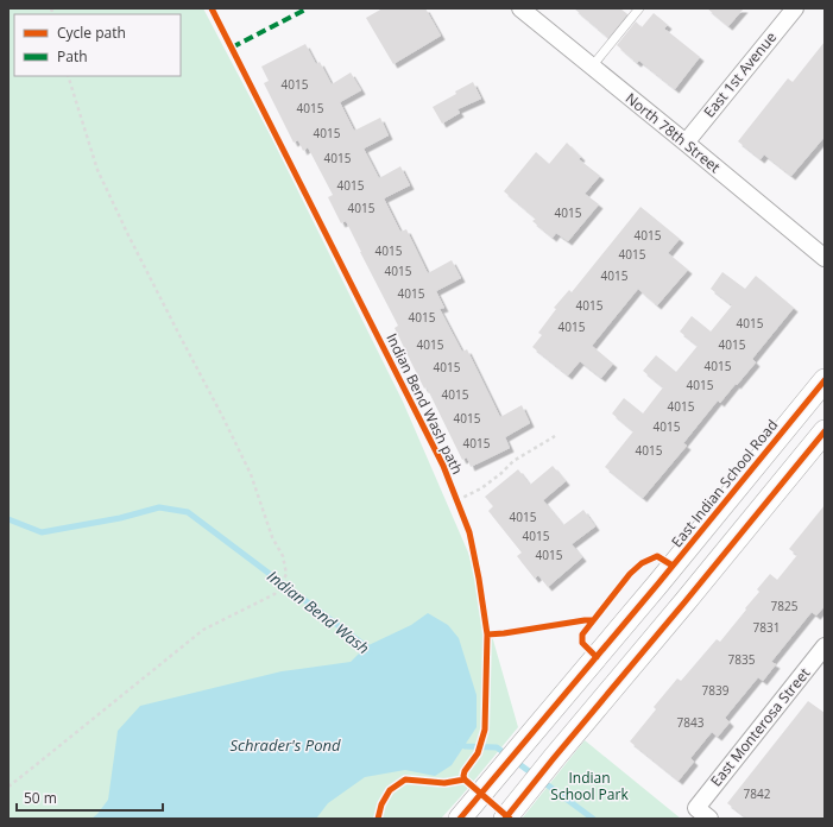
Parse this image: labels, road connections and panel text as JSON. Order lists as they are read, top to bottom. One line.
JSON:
{"streets":{"main road":["East Indian School Road"],"street":["East 1st Avenue","North 78th Street","East Monterosa Street"],"cycle path":["Indian Bend Wash path"]},"crossings":[["East 1st Avenue","North 78th Street"]],"water":["Indian Bend Wash","Schrader's Pond"],"parks":["Indian School Park"],"house_numbers":["4015","4015","4015","4015","4015","4015","4015","4015","4015","4015","4015","4015","4015","4015","4015","4015","4015","4015","4015","4015","4015","4015","4015","4015","4015","4015","4015","4015","4015","4015","4015","7825","7831","7835","7839","7843","7842"],"legend":["Cycle path","Path"],"scale_bar":"50 m"}
